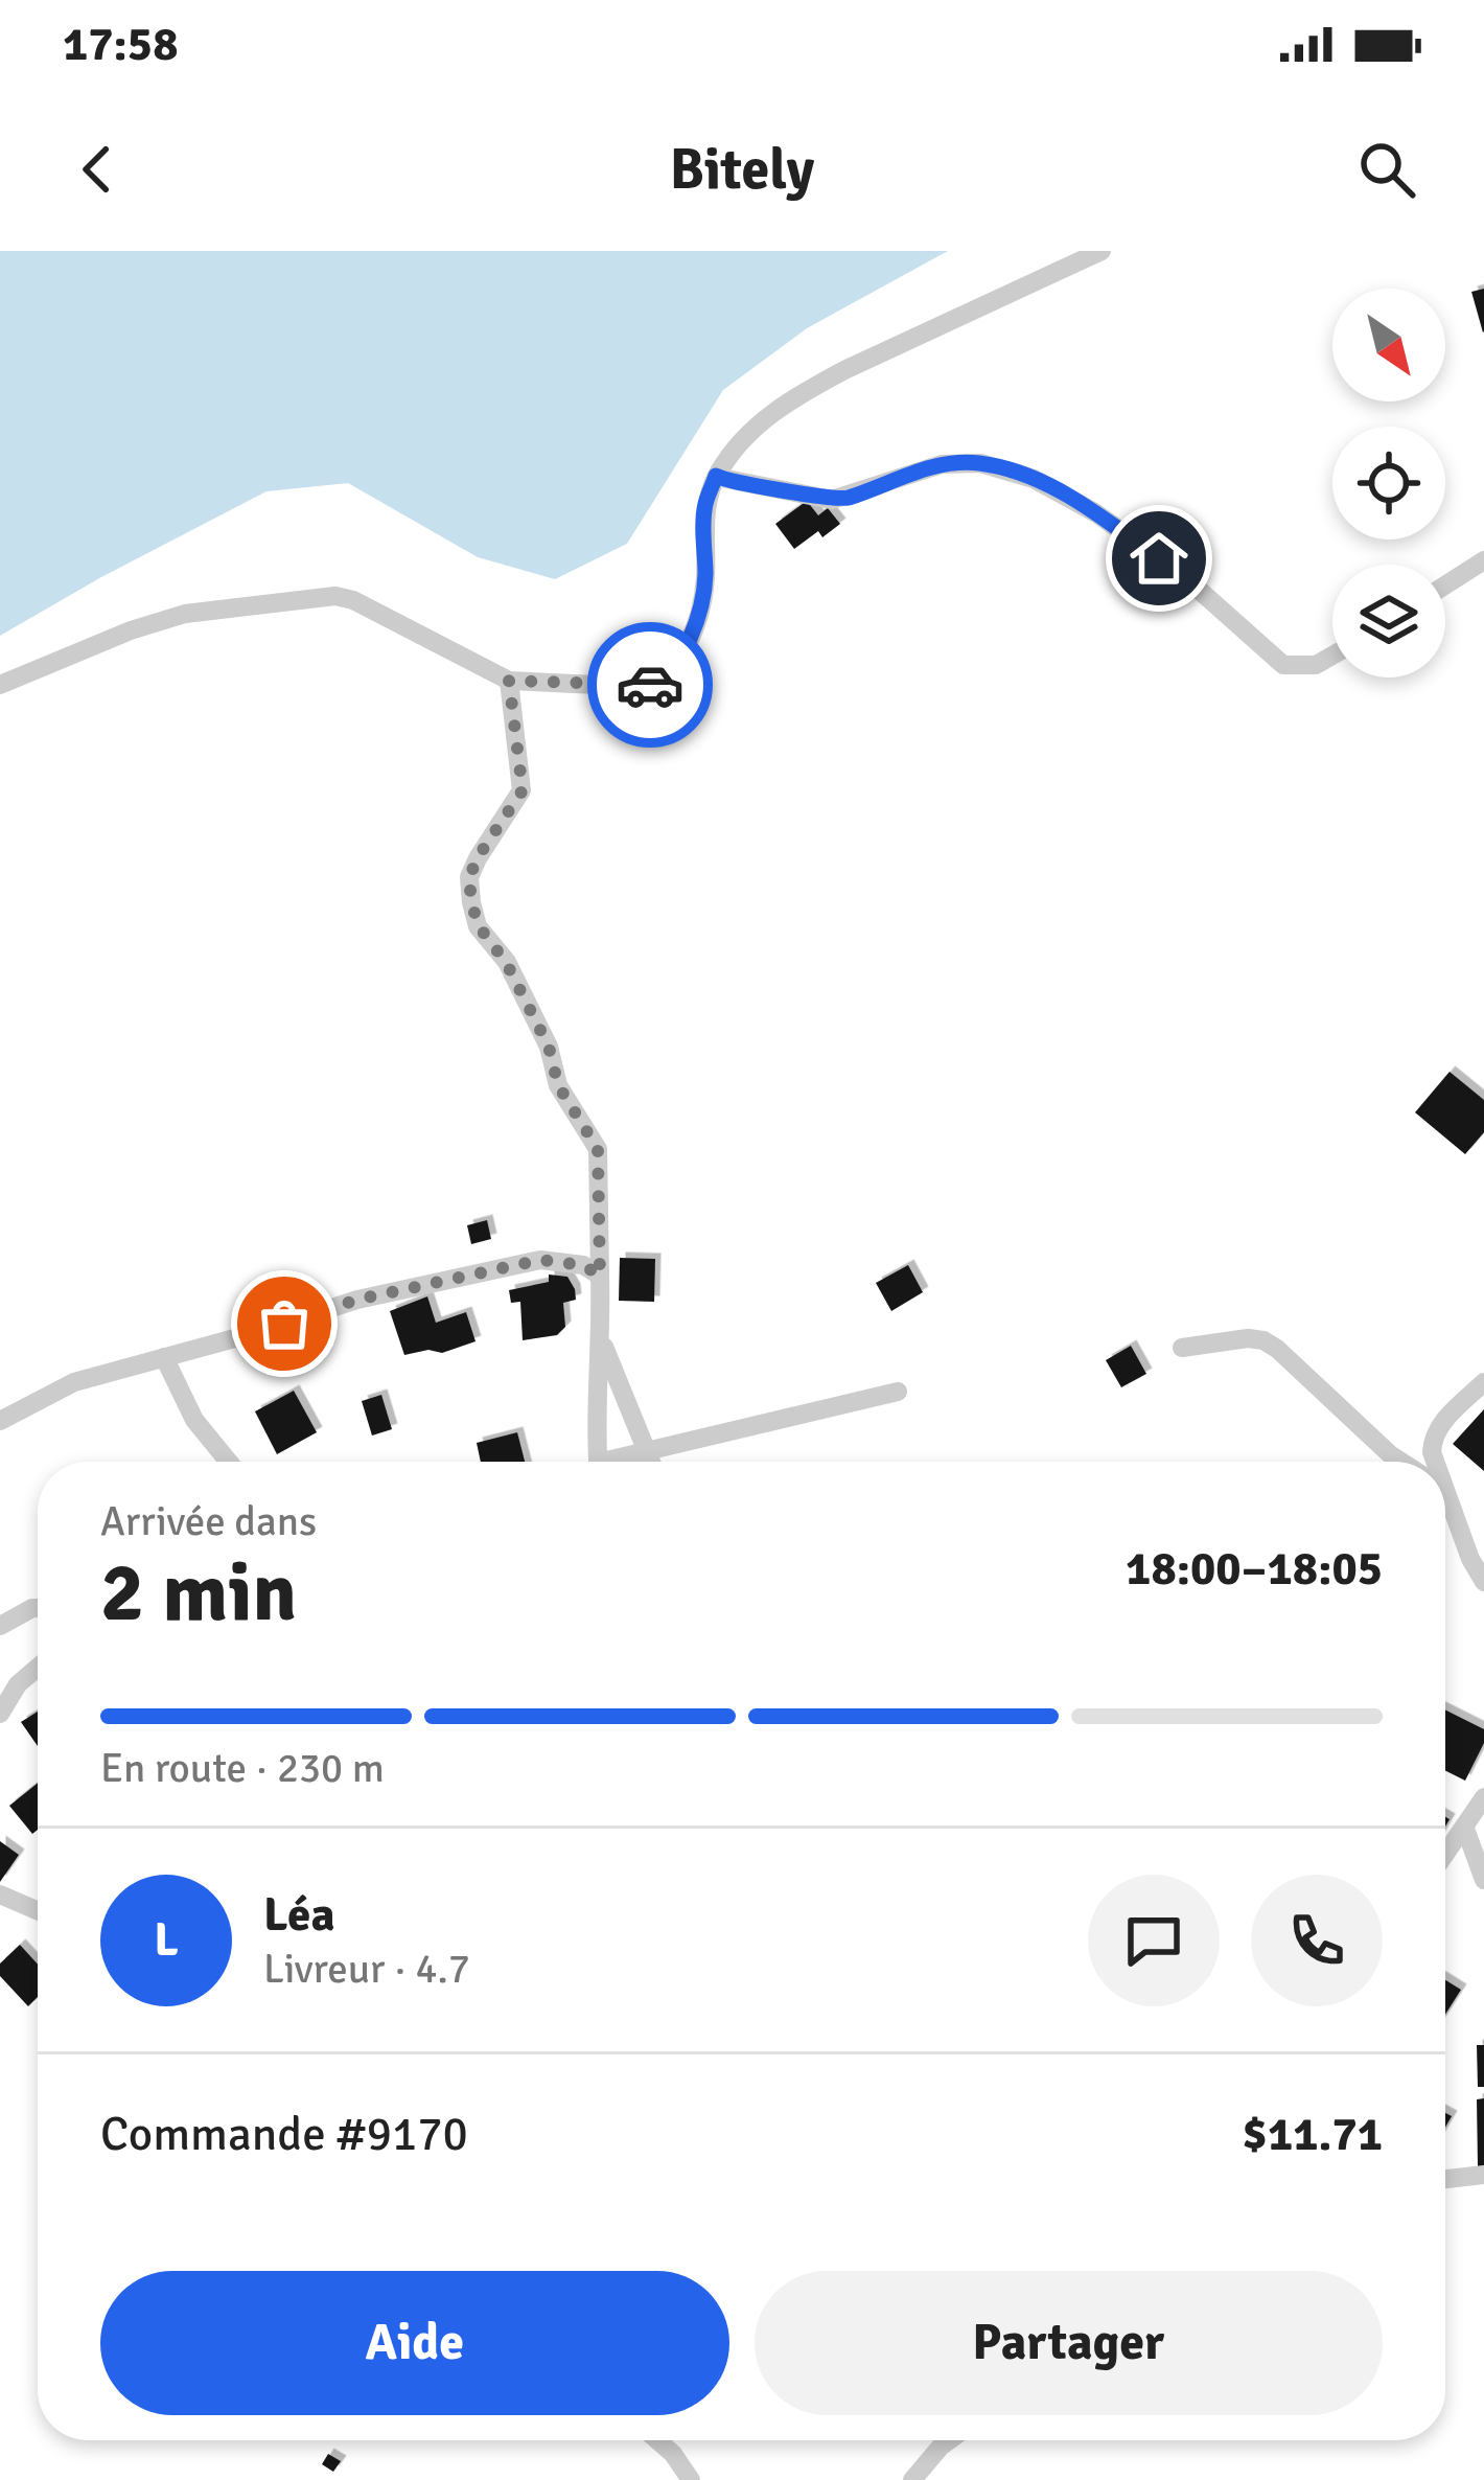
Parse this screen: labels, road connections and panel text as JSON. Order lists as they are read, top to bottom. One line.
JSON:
{"north":"bottom right","page":{"status":"17:58","header":"Bitely","heading":["2 min","Arrivée dans","18:00–18:05"],"panel":["Léa","Livreur · 4.7","Commande #9170","$11.71"],"bar":"En route · 230 m","round":"L","buttons":["Aide","Partager"]}}
